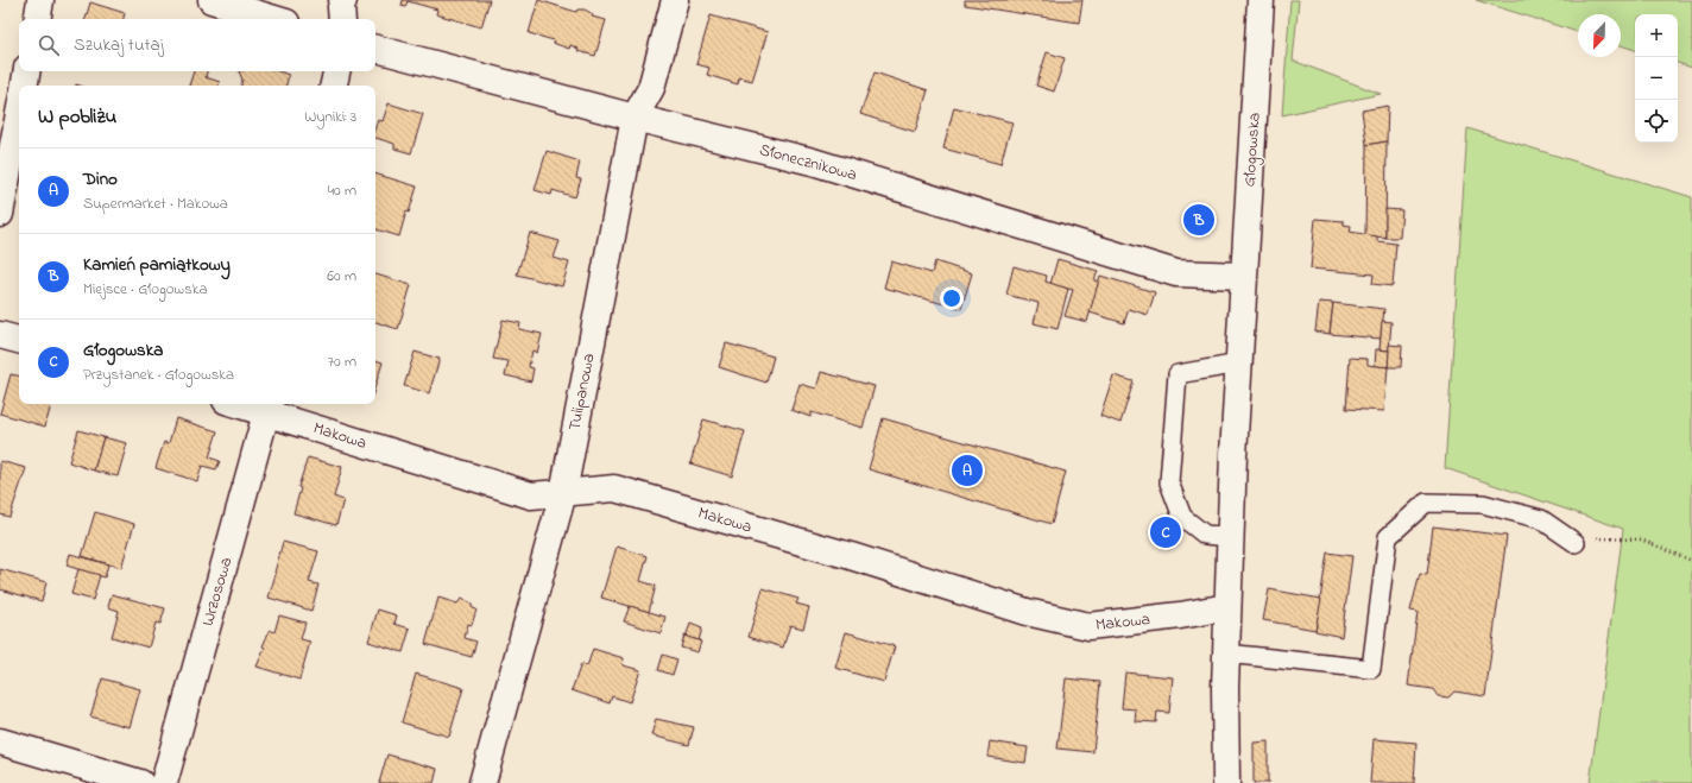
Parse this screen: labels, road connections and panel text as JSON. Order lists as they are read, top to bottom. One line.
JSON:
{"streets":{"street":["Głogowska","Słonecznikowa","Tulipanowa","Makowa","Wrzosowa"]},"crossings":[["Głogowska","Słonecznikowa"],["Głogowska","Makowa"],["Słonecznikowa","Tulipanowa"],["Tulipanowa","Makowa"],["Makowa","Wrzosowa"]],"north":"bottom left","page":{"map_buttons":["+","−"],"search":"Szukaj tutaj","heading":["W pobliżu","Wyniki: 3"],"list":[{"mark":"A","name":"Dino","note":"Supermarket · Makowa","value":"40 m"},{"mark":"B","name":"Kamień pamiątkowy","note":"Miejsce · Głogowska","value":"60 m"},{"mark":"C","name":"Głogowska","note":"Przystanek · Głogowska","value":"70 m"}],"pins":["B","A","C"]}}
